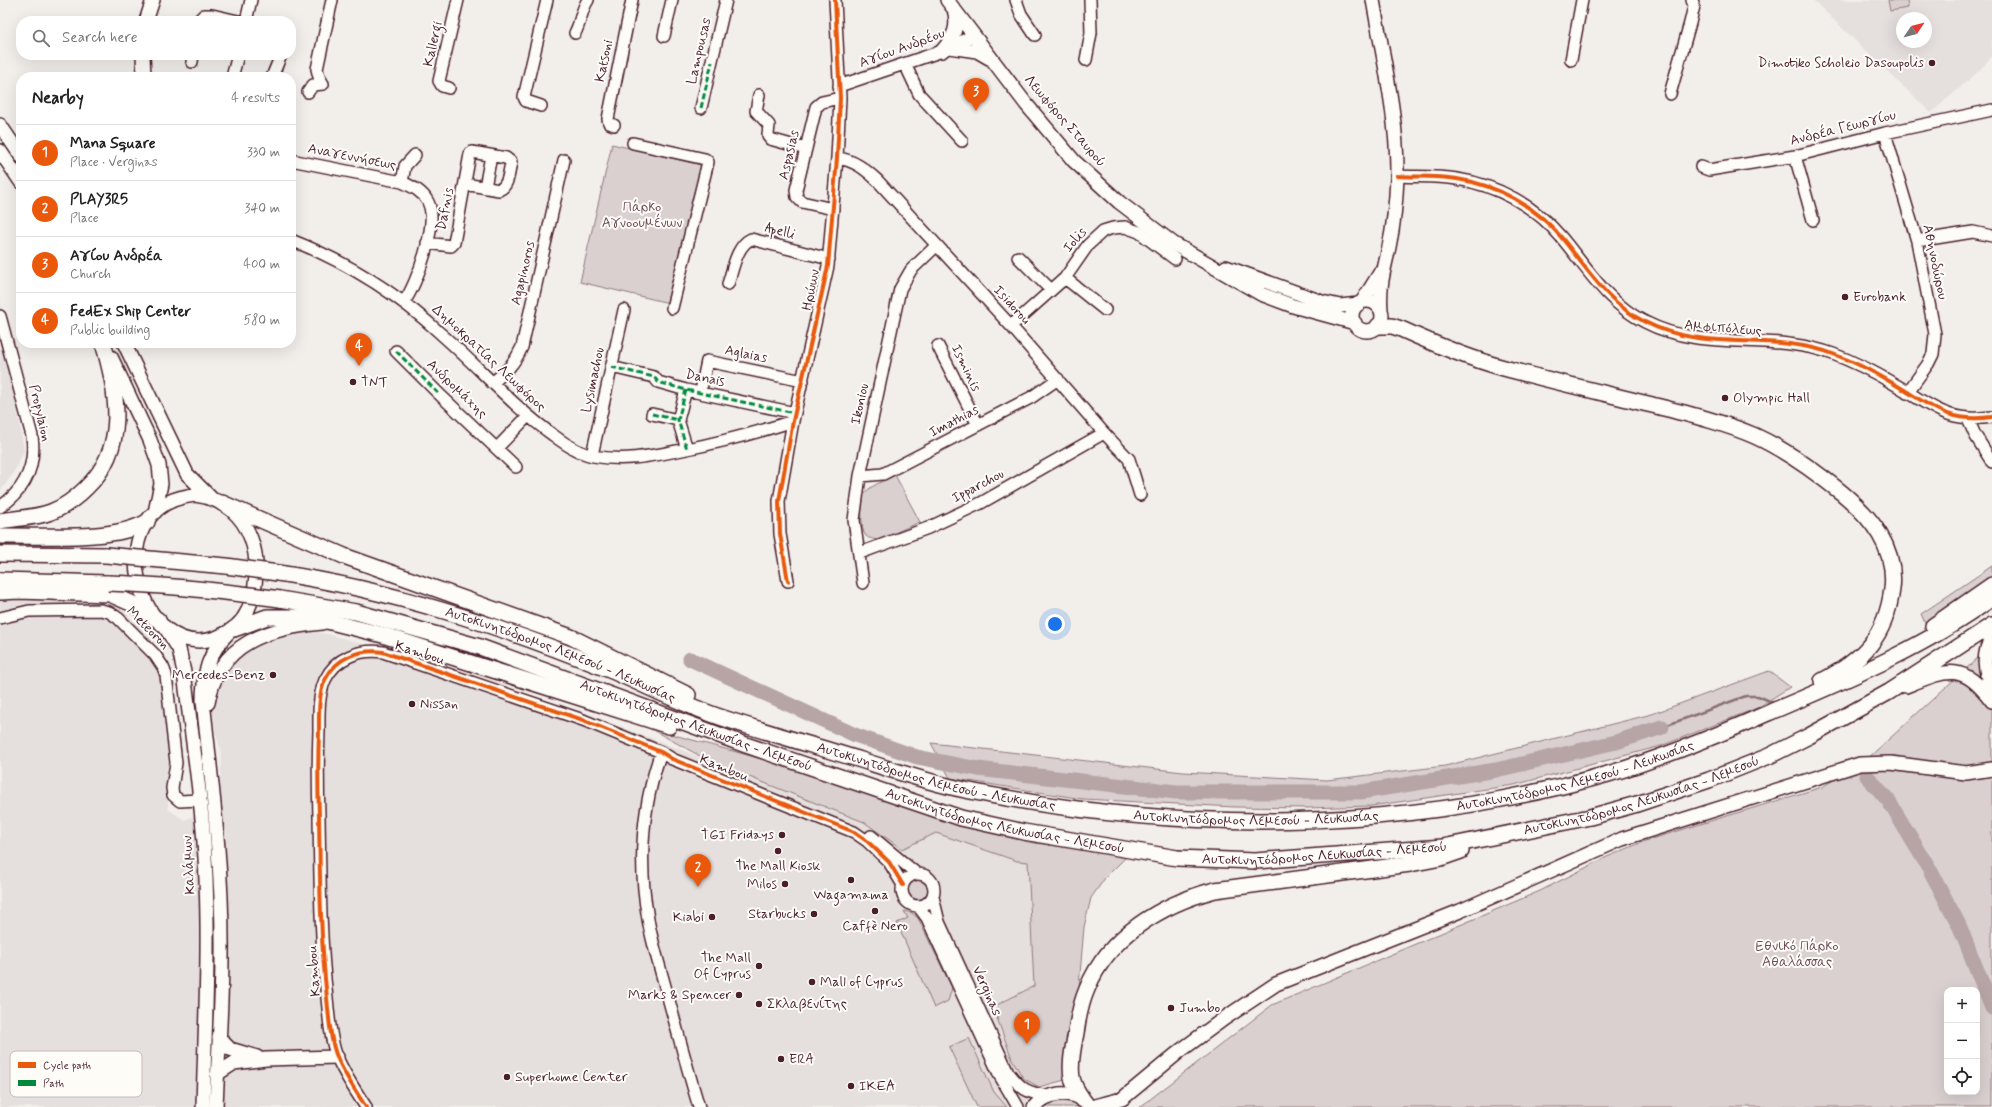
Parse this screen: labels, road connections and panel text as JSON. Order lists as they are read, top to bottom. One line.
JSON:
{"streets":{"highway":["Αυτοκινητόδρομος Λεμεσού - Λευκωσίας","Αυτοκινητόδρομος Λευκωσίας - Λεμεσού"],"main road":["Λεωφόρος Σταυρού","Καλάμων"],"street":["Kallergi","Αγίου Ανδρέου","Lampousas","Katsoni","Ανδρέα Γεωργίου","Aspasias","Αναγεννήσεως","Dafnis","Apelli","Iolis","Αθηνοδώρου","Agapinoros","Ηρώων","Isidorou","Αμφιπόλεως","Aglaias","Δημοκρατίας Λεωφόρος","Isminis","Danais","Lysimachou","Ανδρομάχης","Ikoniou","Propylaion","Imathias","Ipparchou","Meteoron","Kambou","Verginas"]},"crossings":[["Αγίου Ανδρέου","Λεωφόρος Σταυρού"],["Αγίου Ανδρέου","Ηρώων"],["Ανδρέα Γεωργίου","Αθηνοδώρου"],["Aspasias","Ηρώων"],["Αναγεννήσεως","Dafnis"],["Αναγεννήσεως","Δημοκρατίας Λεωφόρος"],["Apelli","Ηρώων"],["Iolis","Isidorou"],["Αθηνοδώρου","Αμφιπόλεως"],["Agapinoros","Δημοκρατίας Λεωφόρος"],["Ηρώων","Isidorou"],["Ηρώων","Aglaias"],["Ηρώων","Δημοκρατίας Λεωφόρος"],["Ηρώων","Danais"],["Isidorou","Ikoniou"],["Isidorou","Imathias"],["Isidorou","Ipparchou"],["Δημοκρατίας Λεωφόρος","Danais"],["Δημοκρατίας Λεωφόρος","Lysimachou"],["Isminis","Imathias"],["Danais","Lysimachou"],["Ikoniou","Imathias"],["Ikoniou","Ipparchou"],["Meteoron","Καλάμων"],["Kambou","Verginas"]],"parks":["Πάρκο Αγνοουμένων","Εθνικό Πάρκο Αθαλάσσας"],"places":["Dimotiko Scholeio Dasoupolis","Eurobank","TNT","Olympic Hall","Mercedes-Benz","Nissan","TGI Fridays","The Mall Kiosk","Wagamama","Milos","Caffè Nero","Starbucks","Kiabi","The Mall Of Cyprus","Mall of Cyprus","Marks & Spencer","Σκλαβενίτης","Jumbo","ERA","Superhome Center","IKEA"],"legend":["Cycle path","Path"],"north":"top right","page":{"search":"Search here","heading":["Nearby","4 results"],"pins":["3","4","2","1"],"list":[{"mark":"1","name":"Mana Square","note":"Place · Verginas","value":"330 m"},{"mark":"2","name":"PLAY3R5","note":"Place","value":"340 m"},{"mark":"3","name":"Αγίου Ανδρέα","note":"Church","value":"400 m"},{"mark":"4","name":"FedEx Ship Center","note":"Public building","value":"580 m"}],"map_buttons":["+","−"]}}
